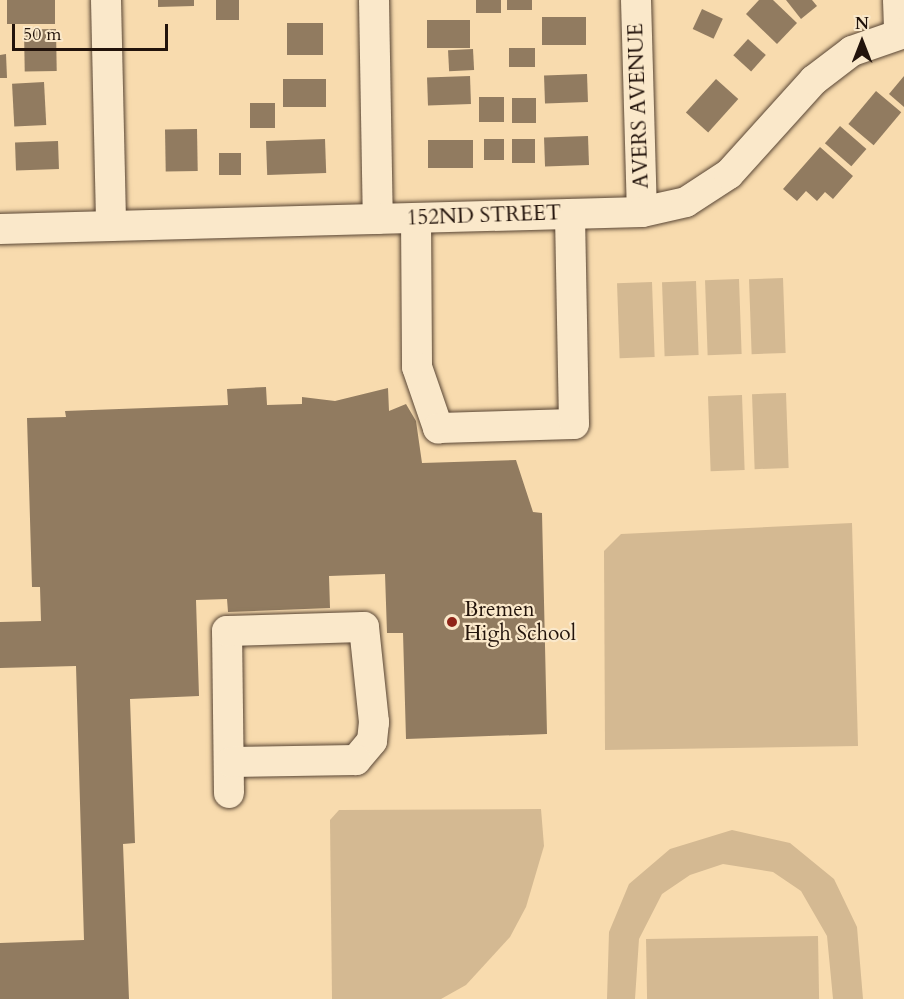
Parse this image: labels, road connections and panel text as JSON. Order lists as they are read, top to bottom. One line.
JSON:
{"streets":{"street":["AVERS AVENUE","152ND STREET"]},"crossings":[["AVERS AVENUE","152ND STREET"]],"places":["Bremen High School"],"scale_bar":"50 m","north":"top"}
